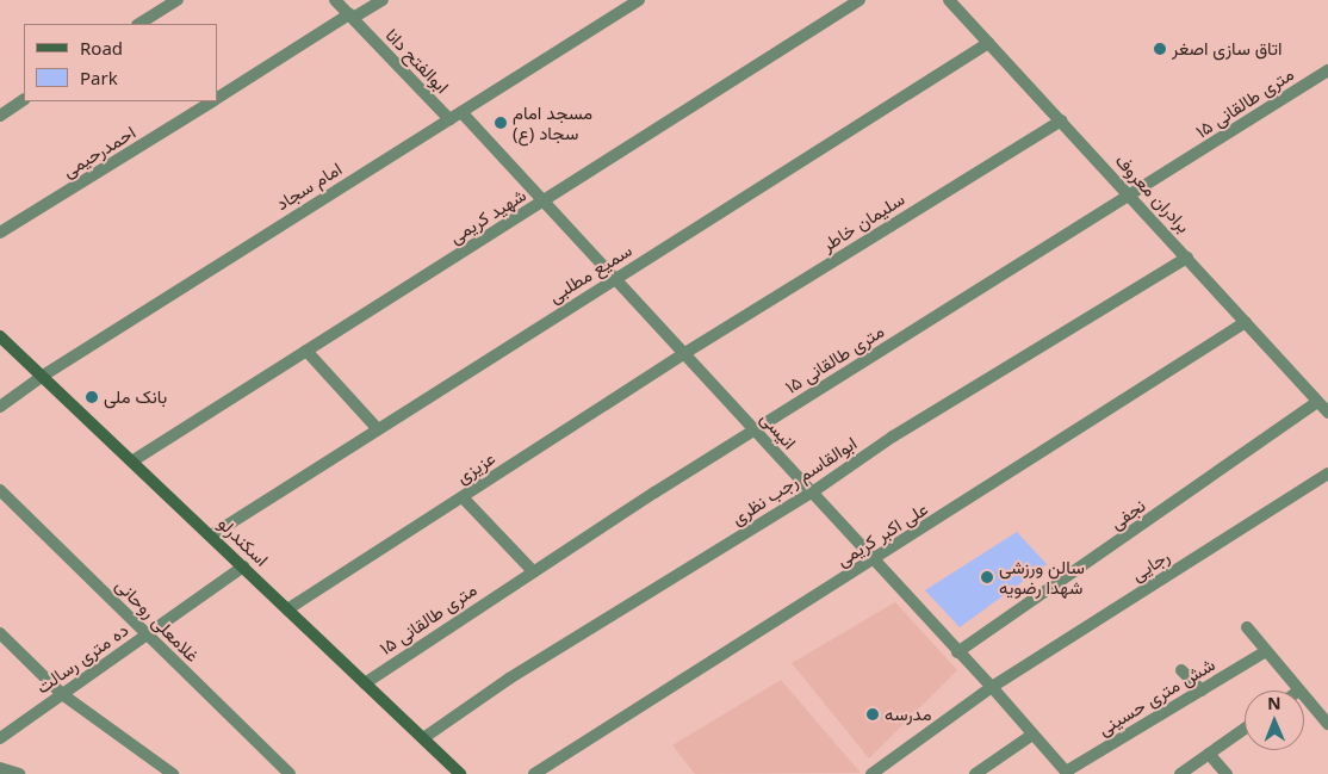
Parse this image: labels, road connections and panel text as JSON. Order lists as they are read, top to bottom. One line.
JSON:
{"streets":{"main road":["اسکندرلو"],"street":["ابوالفتح دانا","۱۵ متری طالقانی","احمدرحیمی","امام سجاد","برادران معروف","شهید کریمی","سلیمان خاطر","سمیع مطلبی","انیسی","عزیزی","ابوالقاسم رجب نظری","نجفی","علی اکبر کریمی","رجایی","غلامعلی روحانی","ده متری رسالت","شش متری حسینی"]},"crossings":[["ابوالفتح دانا","احمدرحیمی"],["ابوالفتح دانا","امام سجاد"],["۱۵ متری طالقانی","برادران معروف"],["۱۵ متری طالقانی","انیسی"],["۱۵ متری طالقانی","اسکندرلو"],["امام سجاد","انیسی"],["امام سجاد","اسکندرلو"],["برادران معروف","سلیمان خاطر"],["برادران معروف","سمیع مطلبی"],["برادران معروف","ابوالقاسم رجب نظری"],["برادران معروف","نجفی"],["برادران معروف","علی اکبر کریمی"],["شهید کریمی","انیسی"],["شهید کریمی","اسکندرلو"],["سلیمان خاطر","انیسی"],["سلیمان خاطر","عزیزی"],["سمیع مطلبی","انیسی"],["سمیع مطلبی","اسکندرلو"],["انیسی","عزیزی"],["انیسی","ابوالقاسم رجب نظری"],["انیسی","نجفی"],["انیسی","علی اکبر کریمی"],["انیسی","رجایی"],["انیسی","شش متری حسینی"],["عزیزی","اسکندرلو"],["ابوالقاسم رجب نظری","اسکندرلو"],["اسکندرلو","ده متری رسالت"],["غلامعلی روحانی","ده متری رسالت"]],"places":["اتاق سازی اصغر","مسجد امام سجاد (ع)","بانک ملی","سالن ورزشی شهدا رضویه","مدرسه"],"legend":["Road","Park"],"north":"top"}
